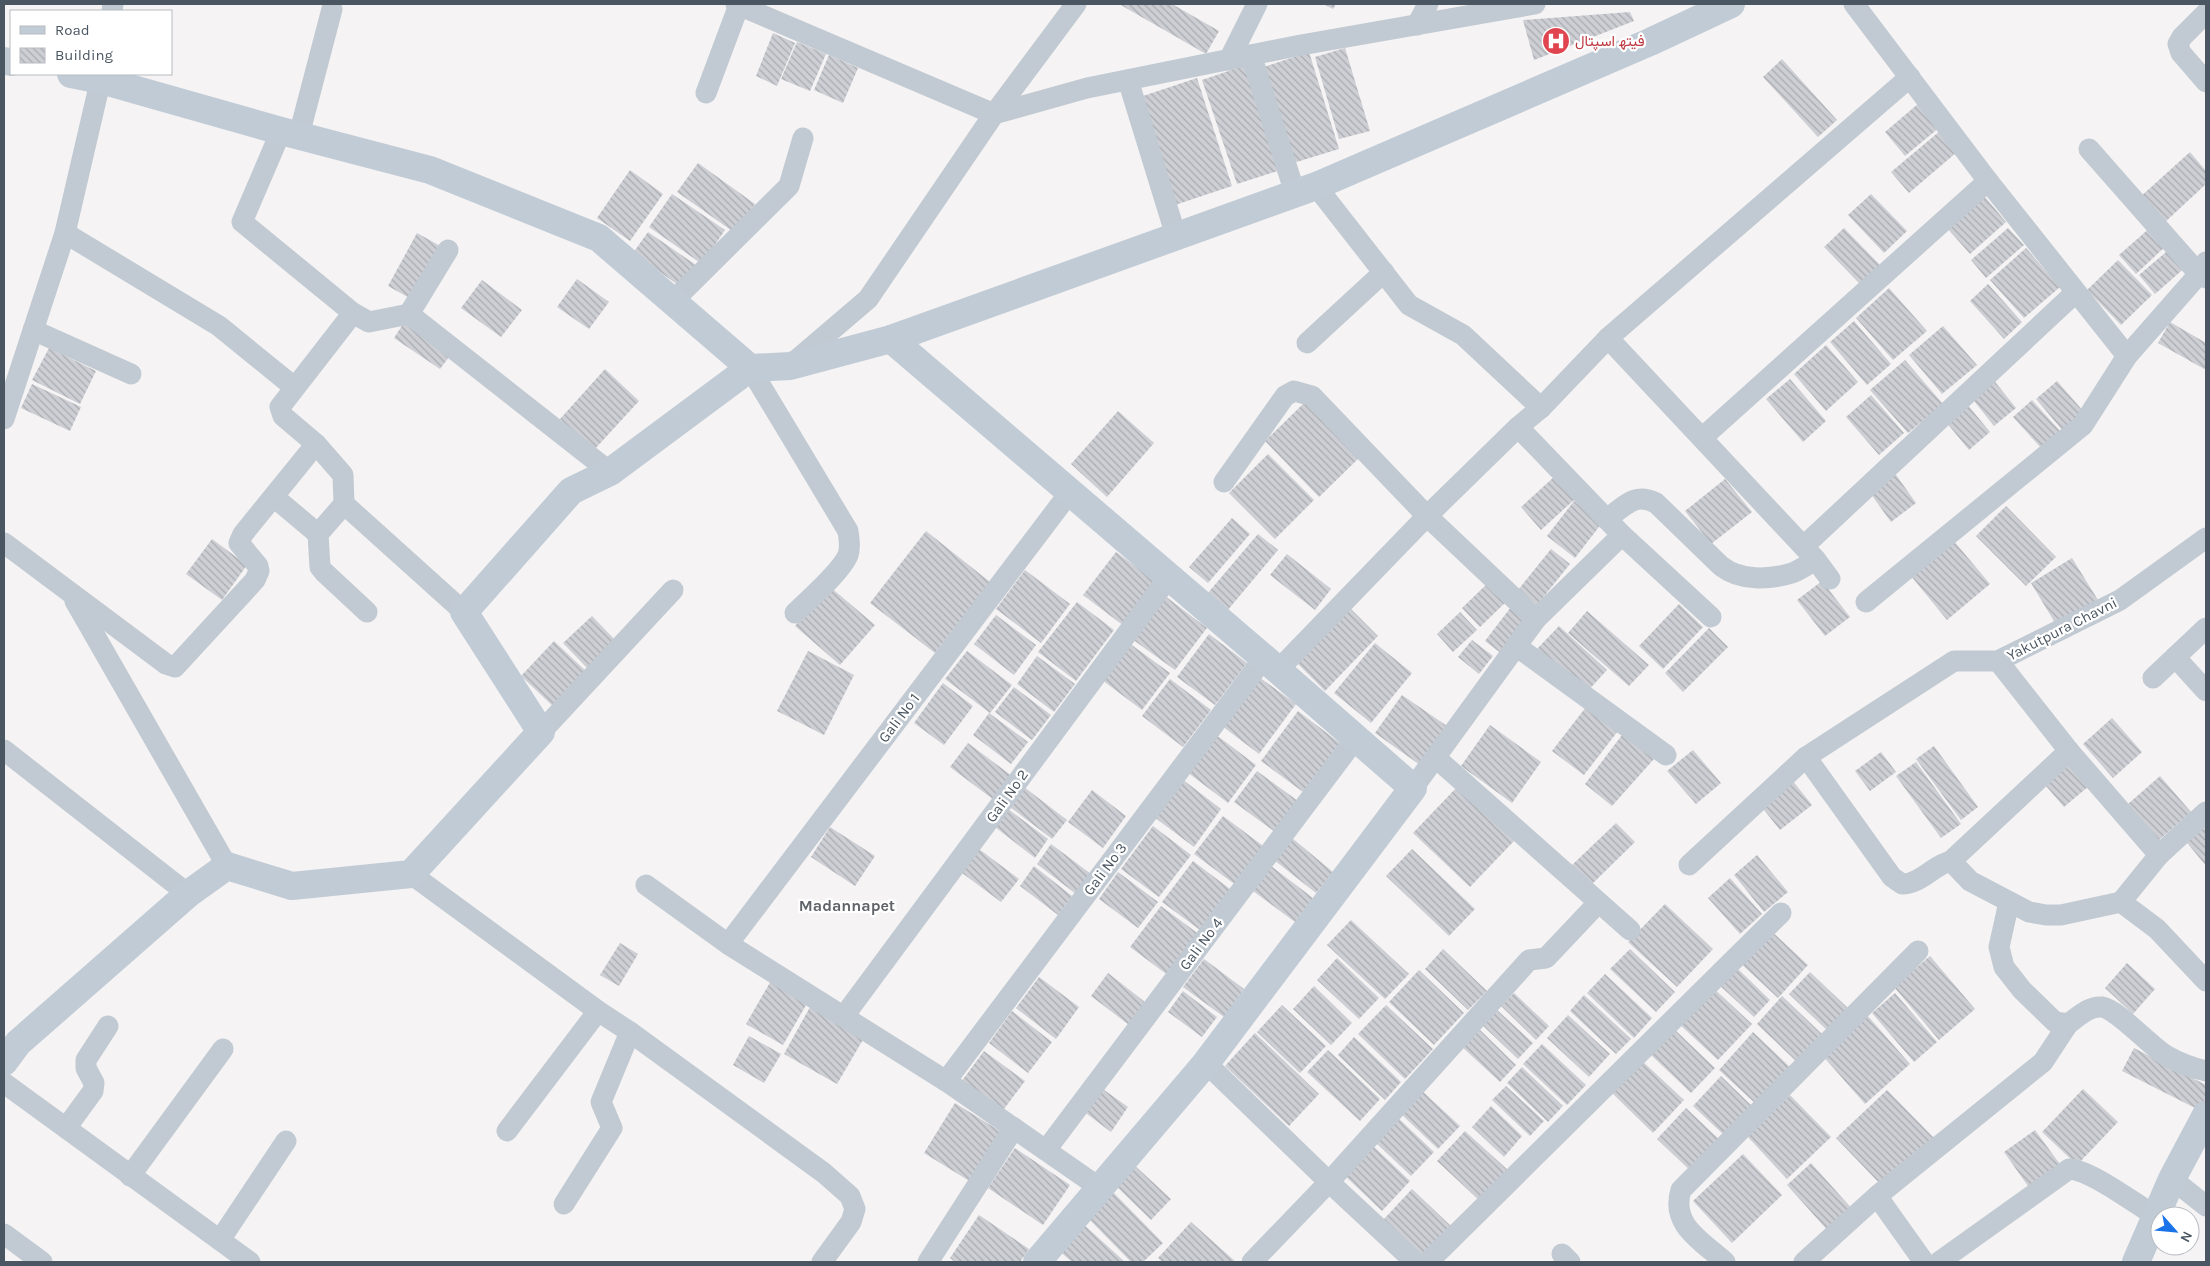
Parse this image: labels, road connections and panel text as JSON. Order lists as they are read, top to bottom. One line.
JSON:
{"streets":{"street":["Yakutpura Chavni","Gali No 1","Gali No 2","Gali No 3","Gali No 4"]},"districts":["Madannapet"],"places":{"hospital":["فیتھ اسپتال"]},"legend":["Road","Building"],"north":"bottom right"}
